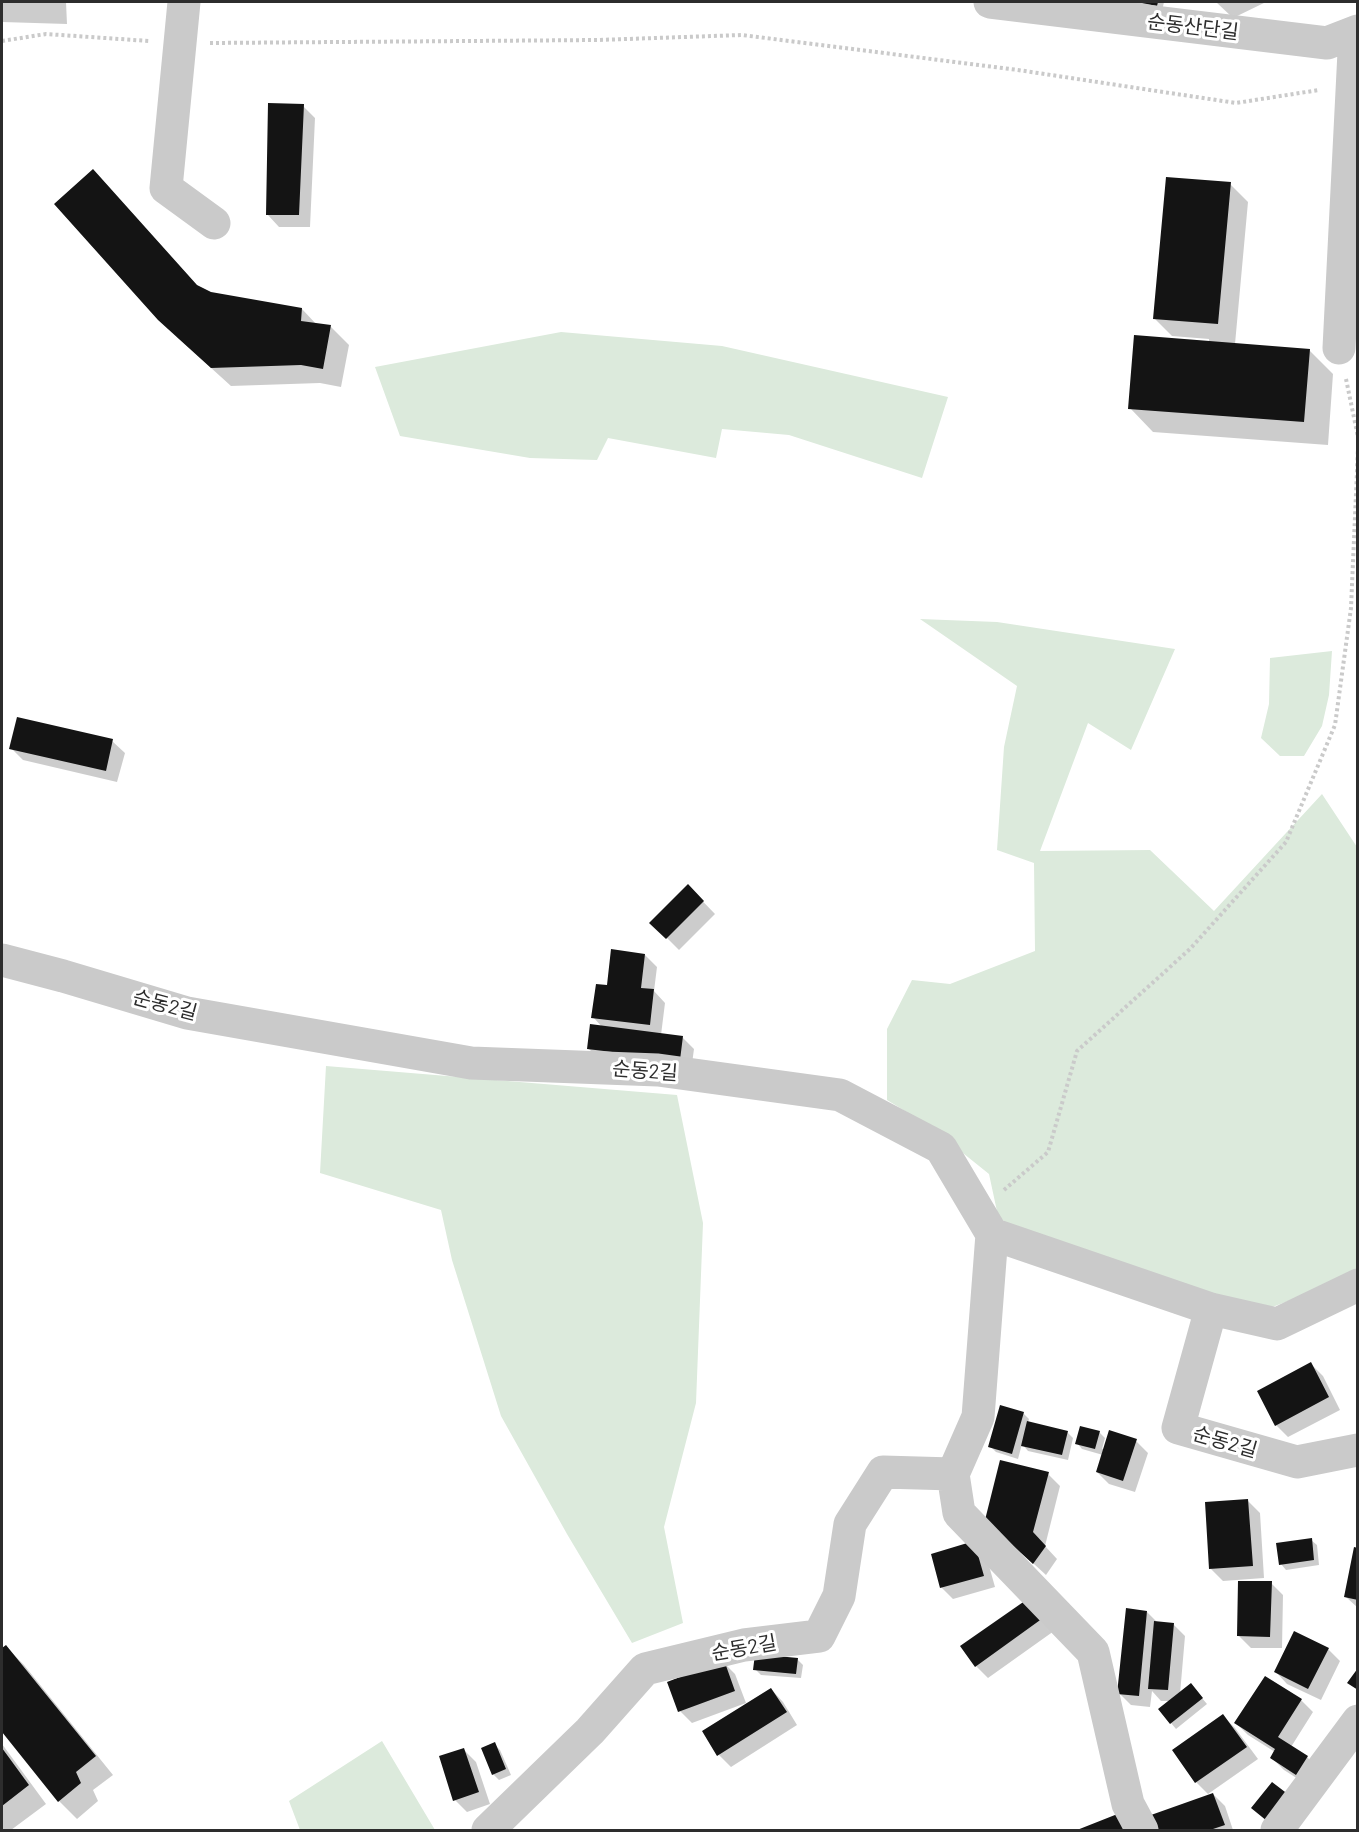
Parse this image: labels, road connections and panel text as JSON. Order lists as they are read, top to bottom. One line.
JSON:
{"streets":{"street":["순동산단길","순동2길"]}}
